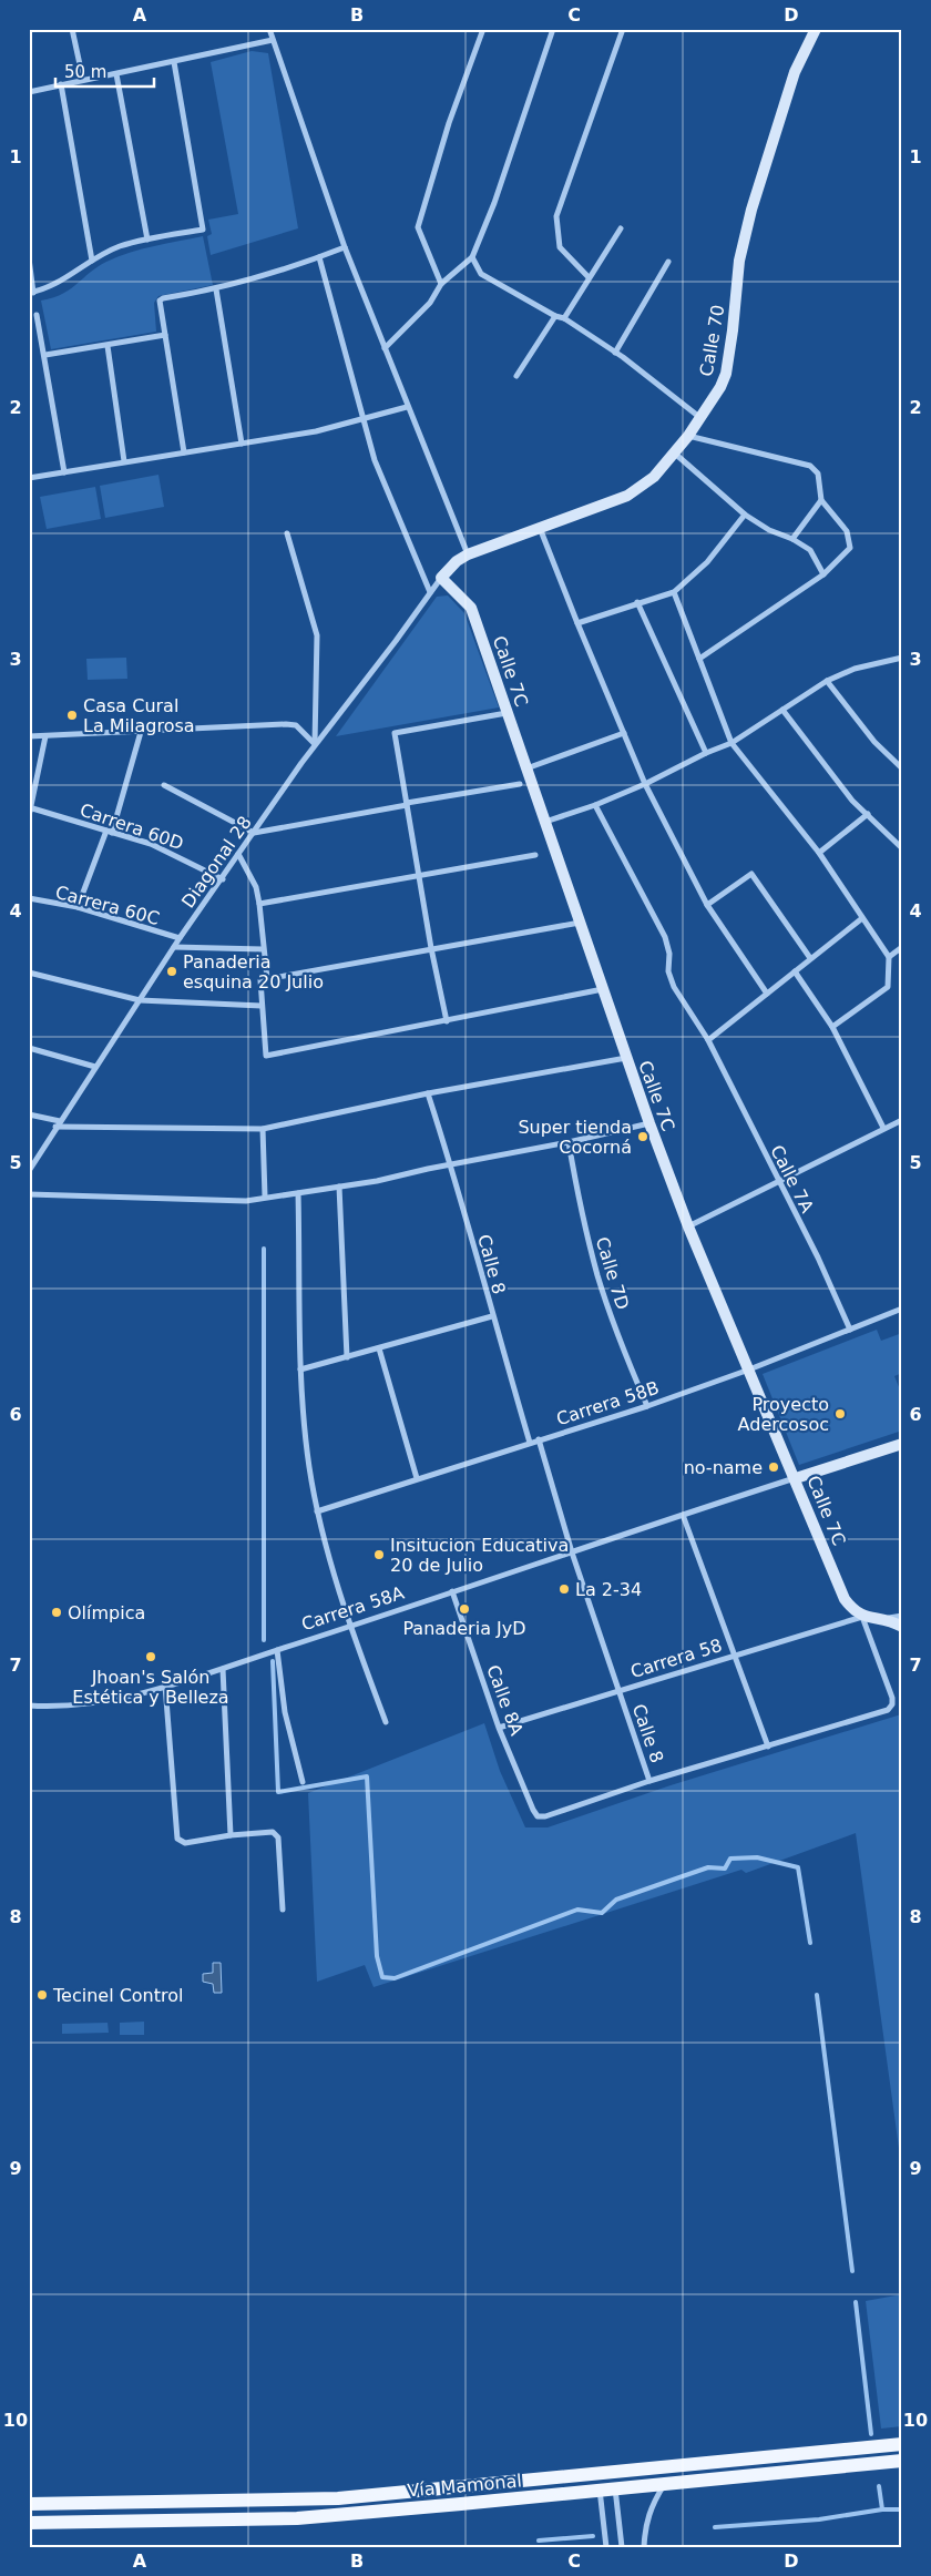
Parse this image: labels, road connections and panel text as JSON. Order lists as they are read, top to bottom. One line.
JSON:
{"streets":{"main road":["Vía Mamonal"],"street":["Calle 70","Calle 7C","Carrera 60D","Diagonal 28","Carrera 60C","Calle 7A","Calle 8","Calle 7D","Carrera 58B","Carrera 58A","Carrera 58","Calle 8A"]},"crossings":[["Calle 70","Calle 7C"],["Calle 70","Diagonal 28"],["Calle 7C","Diagonal 28"],["Calle 7C","Carrera 58B"],["Calle 7C","Carrera 58A"],["Calle 7C","Carrera 58"],["Carrera 60D","Diagonal 28"],["Diagonal 28","Carrera 60C"],["Calle 7A","Carrera 58B"],["Calle 8","Carrera 58B"],["Calle 8","Carrera 58A"],["Calle 8","Carrera 58"],["Calle 8","Calle 8A"],["Calle 7D","Carrera 58B"],["Carrera 58A","Calle 8A"],["Carrera 58","Calle 8A"]],"places":["Casa Cural La Milagrosa","Panaderia esquina 20 Julio","Super tienda Cocorná","Proyecto Adercosoc","no-name","Insitucion Educativa 20 de Julio","La 2-34","Panaderia JyD","Olímpica","Jhoan's Salón Estética y Belleza","Tecinel Control"],"scale_bar":"50 m","grid":{"columns":["A","B","C","D"],"rows":["1","2","3","4","5","6","7","8","9","10"]}}
